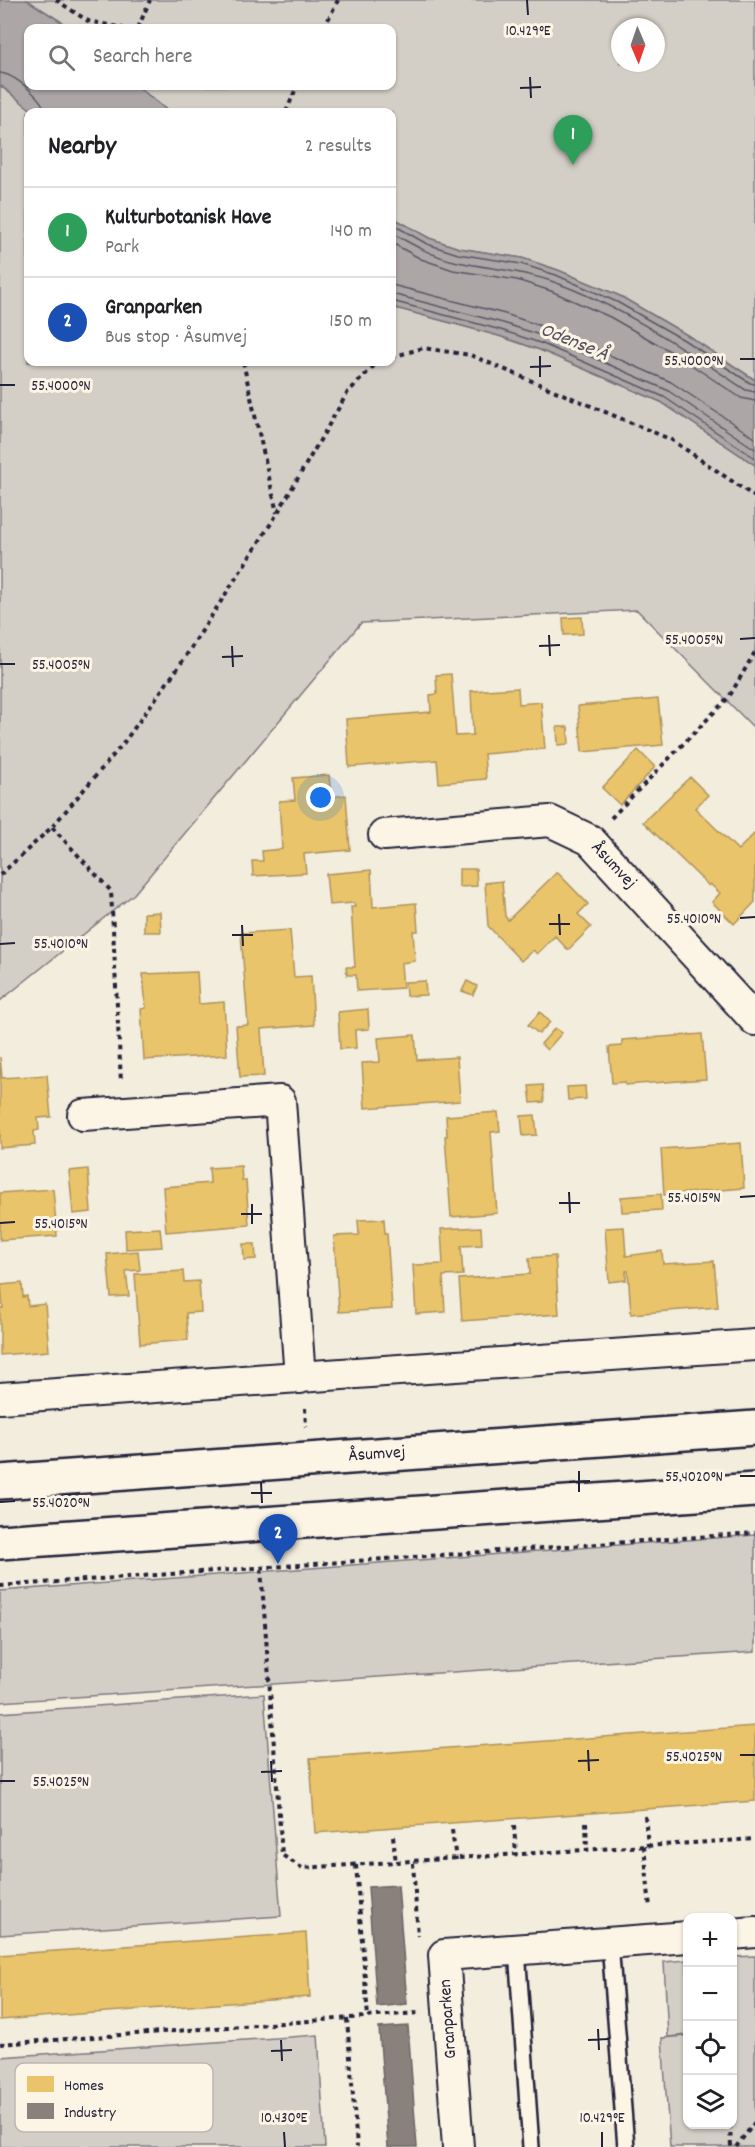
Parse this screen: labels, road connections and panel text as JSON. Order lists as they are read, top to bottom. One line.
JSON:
{"streets":{"street":["Åsumvej","Granparken"]},"water":["Odense Å"],"legend":["Homes","Industry"],"north":"bottom","page":{"search":"Search here","heading":["Nearby","2 results"],"pins":["1","2"],"list":[{"mark":"1","name":"Kulturbotanisk Have","note":"Park","value":"140 m"},{"mark":"2","name":"Granparken","note":"Bus stop · Åsumvej","value":"150 m"}],"map_buttons":["+","−"]},"coordinates":["10.429°E","55.4000°N","55.4005°N","55.4010°N","55.4015°N","55.4020°N","55.4025°N","10.430°E"]}
